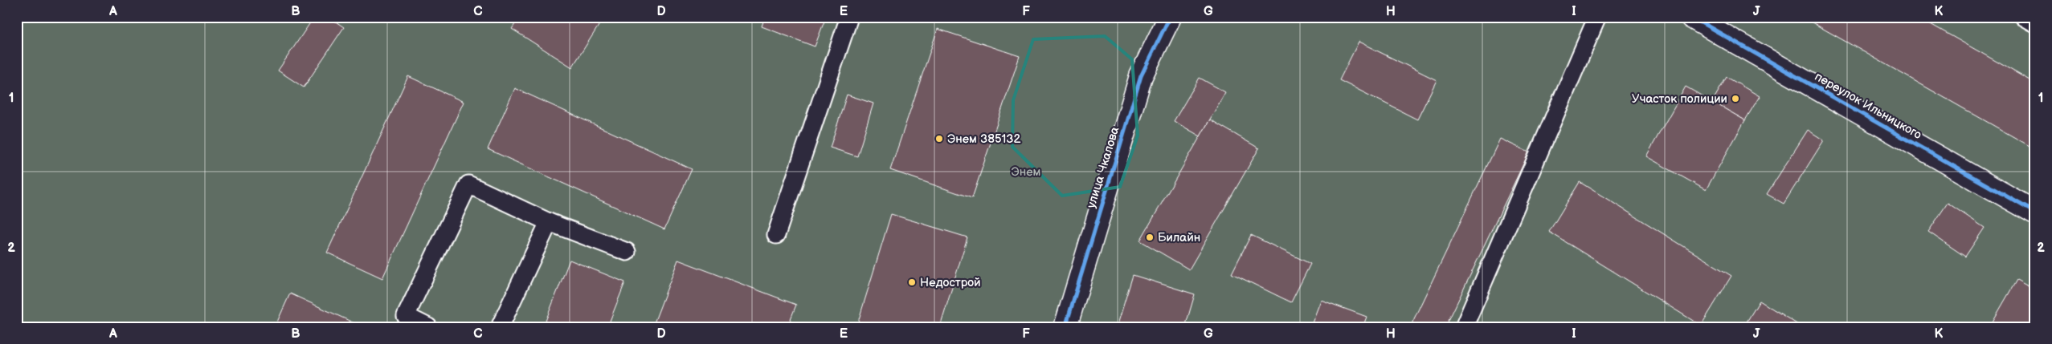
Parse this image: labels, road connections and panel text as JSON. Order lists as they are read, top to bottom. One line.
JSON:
{"streets":{"street":["переулок Ильницкого","улица Чкалова"]},"parks":["Энем"],"places":["Участок полиции","Энем 385132","Билайн","Недострой"],"grid":{"columns":["A","B","C","D","E","F","G","H","I","J","K"],"rows":["1","2"]}}
